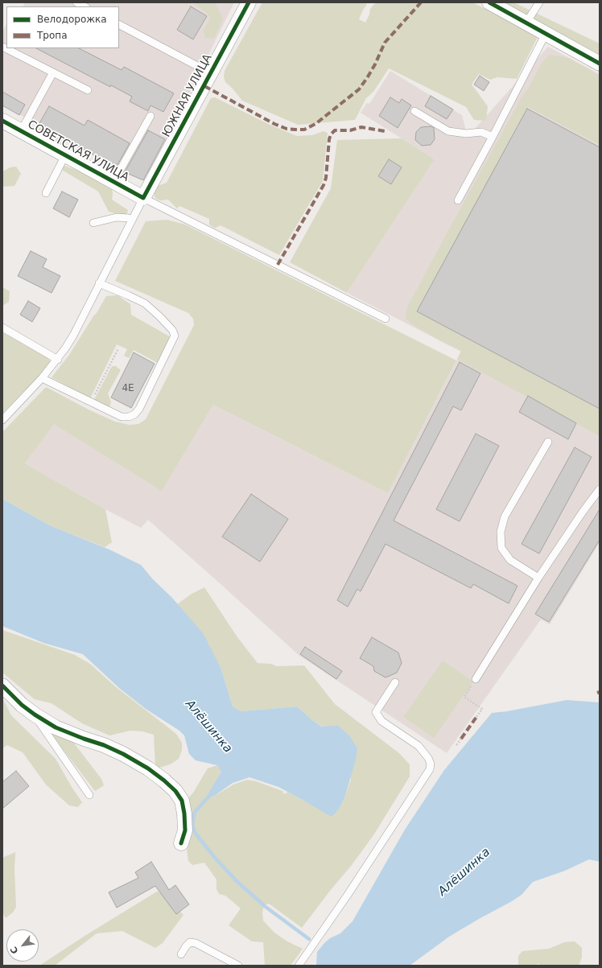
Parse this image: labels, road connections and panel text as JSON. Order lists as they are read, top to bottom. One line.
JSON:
{"streets":{"street":["ЮЖНАЯ УЛИЦА","СОВЕТСКАЯ УЛИЦА"]},"crossings":[["ЮЖНАЯ УЛИЦА","СОВЕТСКАЯ УЛИЦА"]],"water":["Алёшинка"],"house_numbers":["4Е"],"legend":["Велодорожка","Тропа"],"north":"bottom left"}
